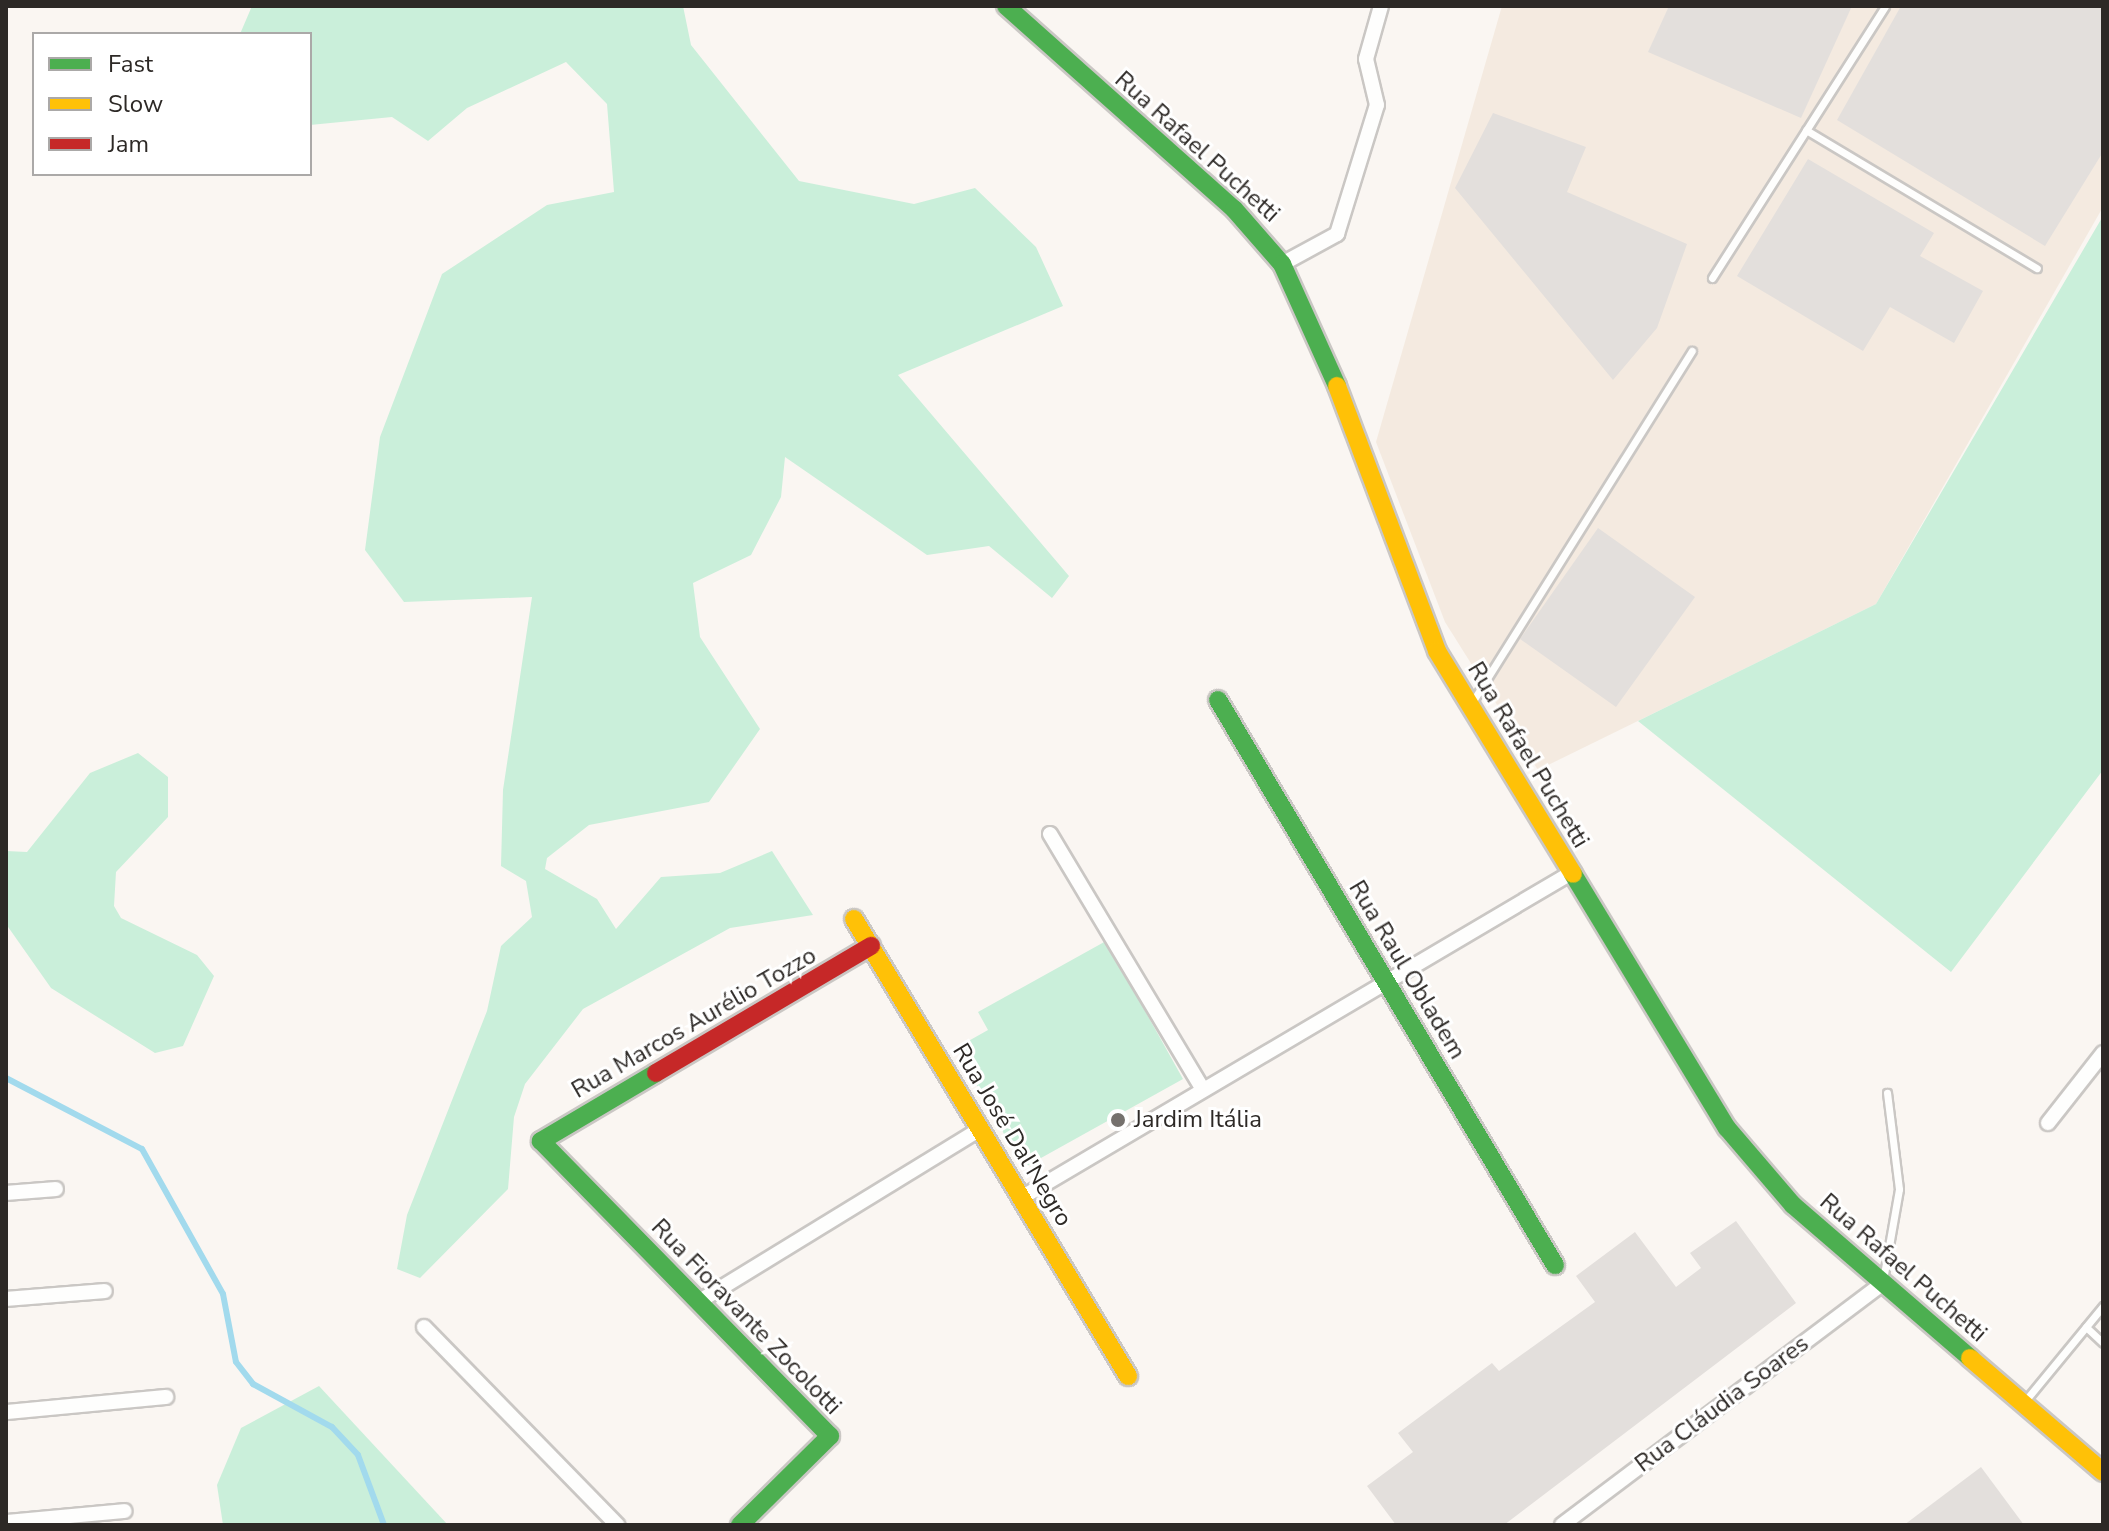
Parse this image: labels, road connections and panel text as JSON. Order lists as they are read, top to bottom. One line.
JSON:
{"streets":{"street":["Rua Rafael Puchetti","Rua Raul Obladem","Rua Marcos Aurélio Tozzo","Rua José Dal'Negro","Rua Fioravante Zocolotti","Rua Cláudia Soares"]},"crossings":[["Rua Rafael Puchetti","Rua Cláudia Soares"],["Rua Marcos Aurélio Tozzo","Rua José Dal'Negro"],["Rua Marcos Aurélio Tozzo","Rua Fioravante Zocolotti"]],"places":["Jardim Itália"],"legend":["Fast","Slow","Jam"]}
